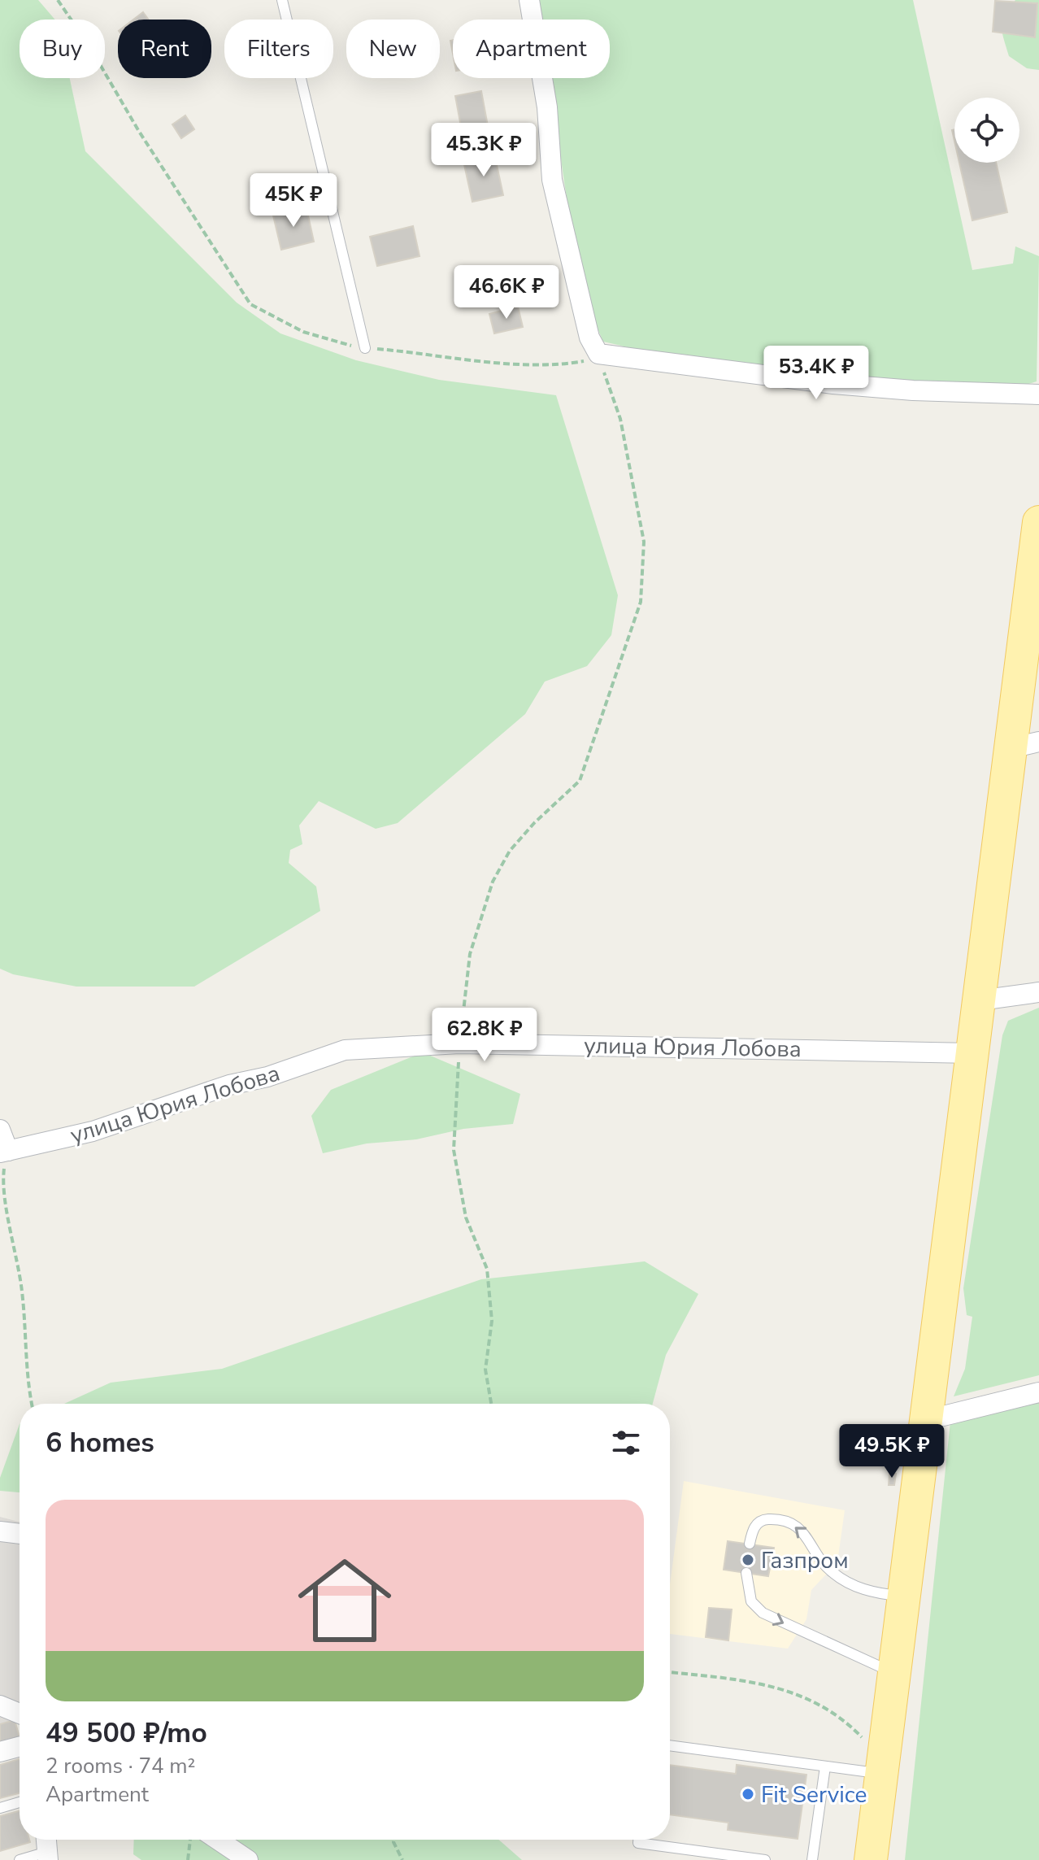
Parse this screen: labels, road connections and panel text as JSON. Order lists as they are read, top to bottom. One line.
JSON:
{"streets":{"street":["улица Юрия Лобова"]},"places":["Газпром","Fit Service"],"page":{"chip":["Buy","Rent","Filters","New","Apartment"],"price":["45.3K ₽","45K ₽","46.6K ₽","53.4K ₽","62.8K ₽","49.5K ₽"],"heading":"6 homes","list":[{"name":"49 500 ₽/mo","note":"2 rooms · 74 m² · Apartment"}]}}
